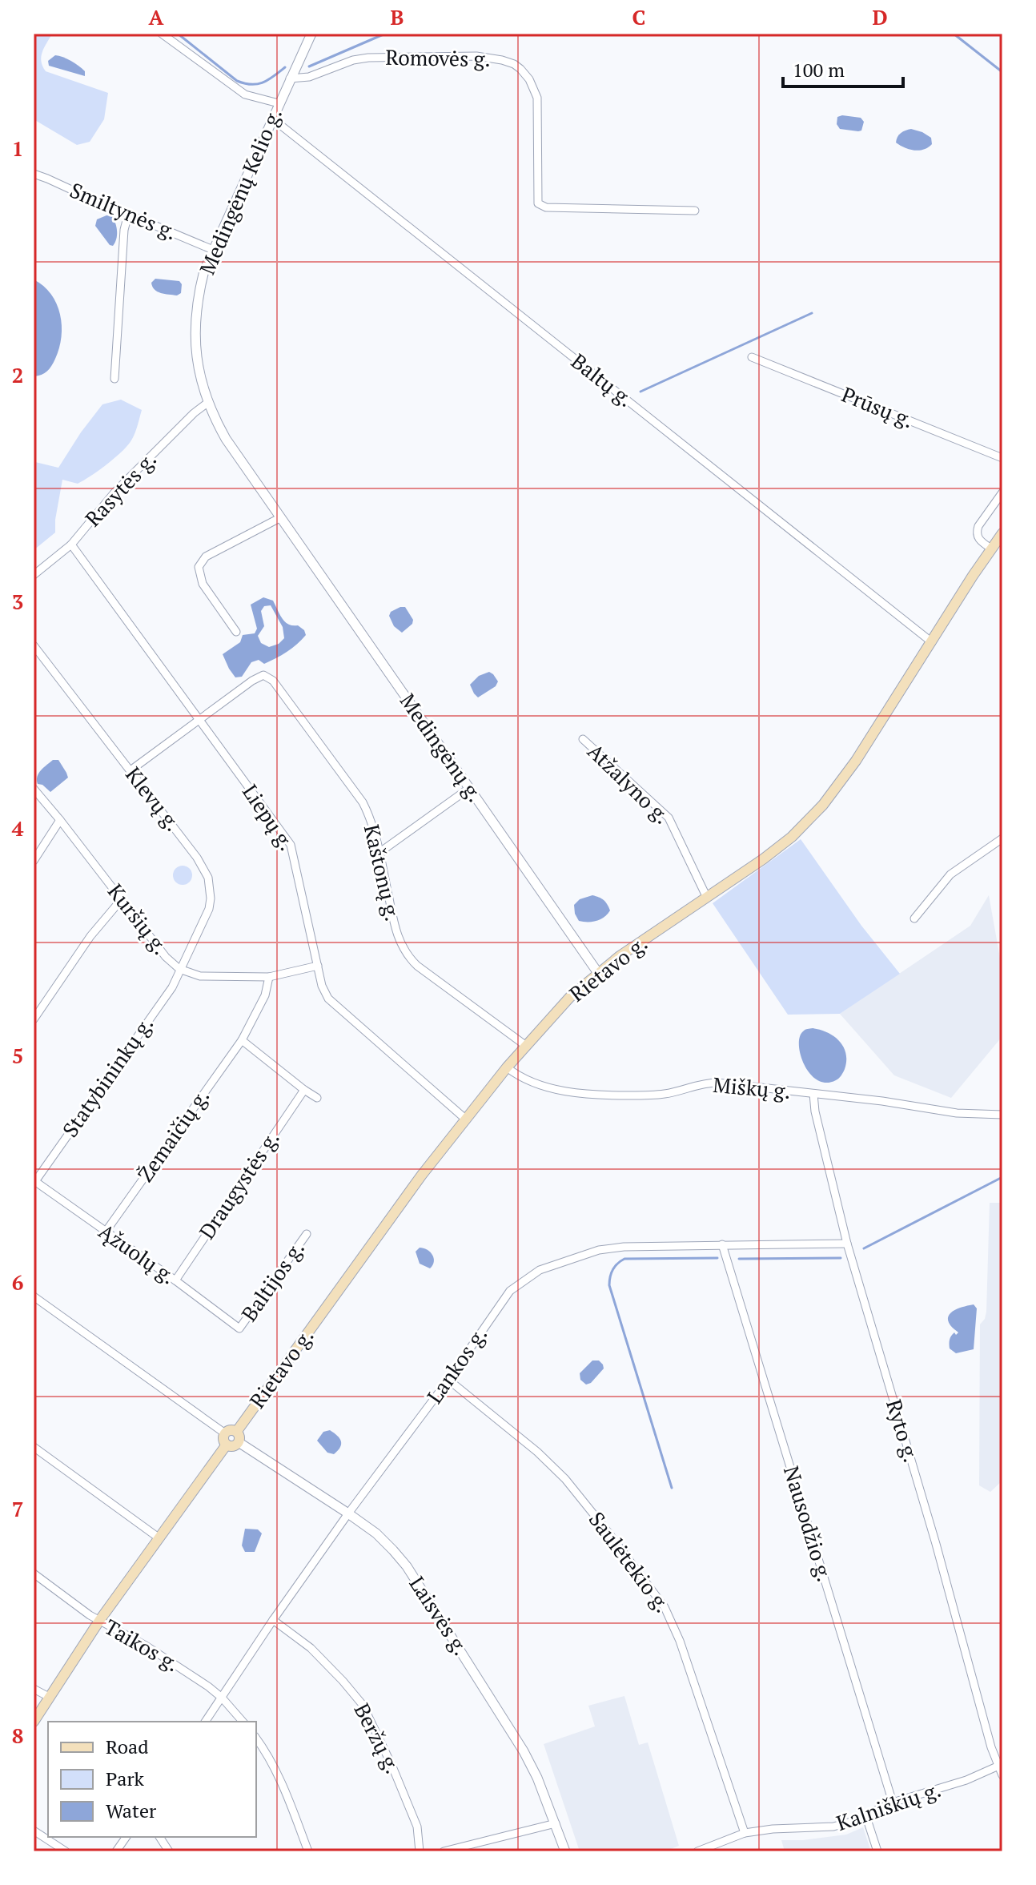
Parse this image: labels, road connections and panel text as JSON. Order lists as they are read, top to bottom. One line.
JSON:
{"streets":{"main road":["Rietavo g."],"street":["Romovės g.","Medingėnų Kelio g.","Smiltynės g.","Baltų g.","Prūsų g.","Rasytės g.","Medingėnų g.","Atžalyno g.","Klevų g.","Liepų g.","Kaštonų g.","Kuršių g.","Statybininkų g.","Miškų g.","Žemaičių g.","Draugystės g.","Ąžuolų g.","Baltijos g.","Lankos g.","Ryto g.","Nausodžio g.","Saulėtekio g.","Laisvės g.","Taikos g.","Beržų g.","Kalniškių g."]},"crossings":[["Romovės g.","Medingėnų Kelio g."],["Medingėnų Kelio g.","Smiltynės g."],["Medingėnų Kelio g.","Baltų g."],["Medingėnų Kelio g.","Rasytės g."],["Medingėnų Kelio g.","Medingėnų g."],["Baltų g.","Rietavo g."],["Rasytės g.","Liepų g."],["Medingėnų g.","Rietavo g."],["Atžalyno g.","Rietavo g."],["Klevų g.","Kuršių g."],["Klevų g.","Statybininkų g."],["Liepų g.","Kaštonų g."],["Liepų g.","Kuršių g."],["Liepų g.","Rietavo g."],["Kaštonų g.","Rietavo g."],["Kuršių g.","Statybininkų g."],["Kuršių g.","Žemaičių g."],["Rietavo g.","Miškų g."],["Rietavo g.","Laisvės g."],["Statybininkų g.","Ąžuolų g."],["Miškų g.","Ryto g."],["Žemaičių g.","Ąžuolų g."],["Draugystės g.","Ąžuolų g."],["Ąžuolų g.","Baltijos g."],["Lankos g.","Ryto g."],["Lankos g.","Nausodžio g."],["Lankos g.","Saulėtekio g."],["Lankos g.","Laisvės g."],["Lankos g.","Taikos g."],["Lankos g.","Beržų g."],["Ryto g.","Kalniškių g."],["Nausodžio g.","Kalniškių g."],["Saulėtekio g.","Kalniškių g."]],"legend":["Road","Park","Water"],"scale_bar":"100 m","grid":{"columns":["A","B","C","D"],"rows":["1","2","3","4","5","6","7","8"]}}
